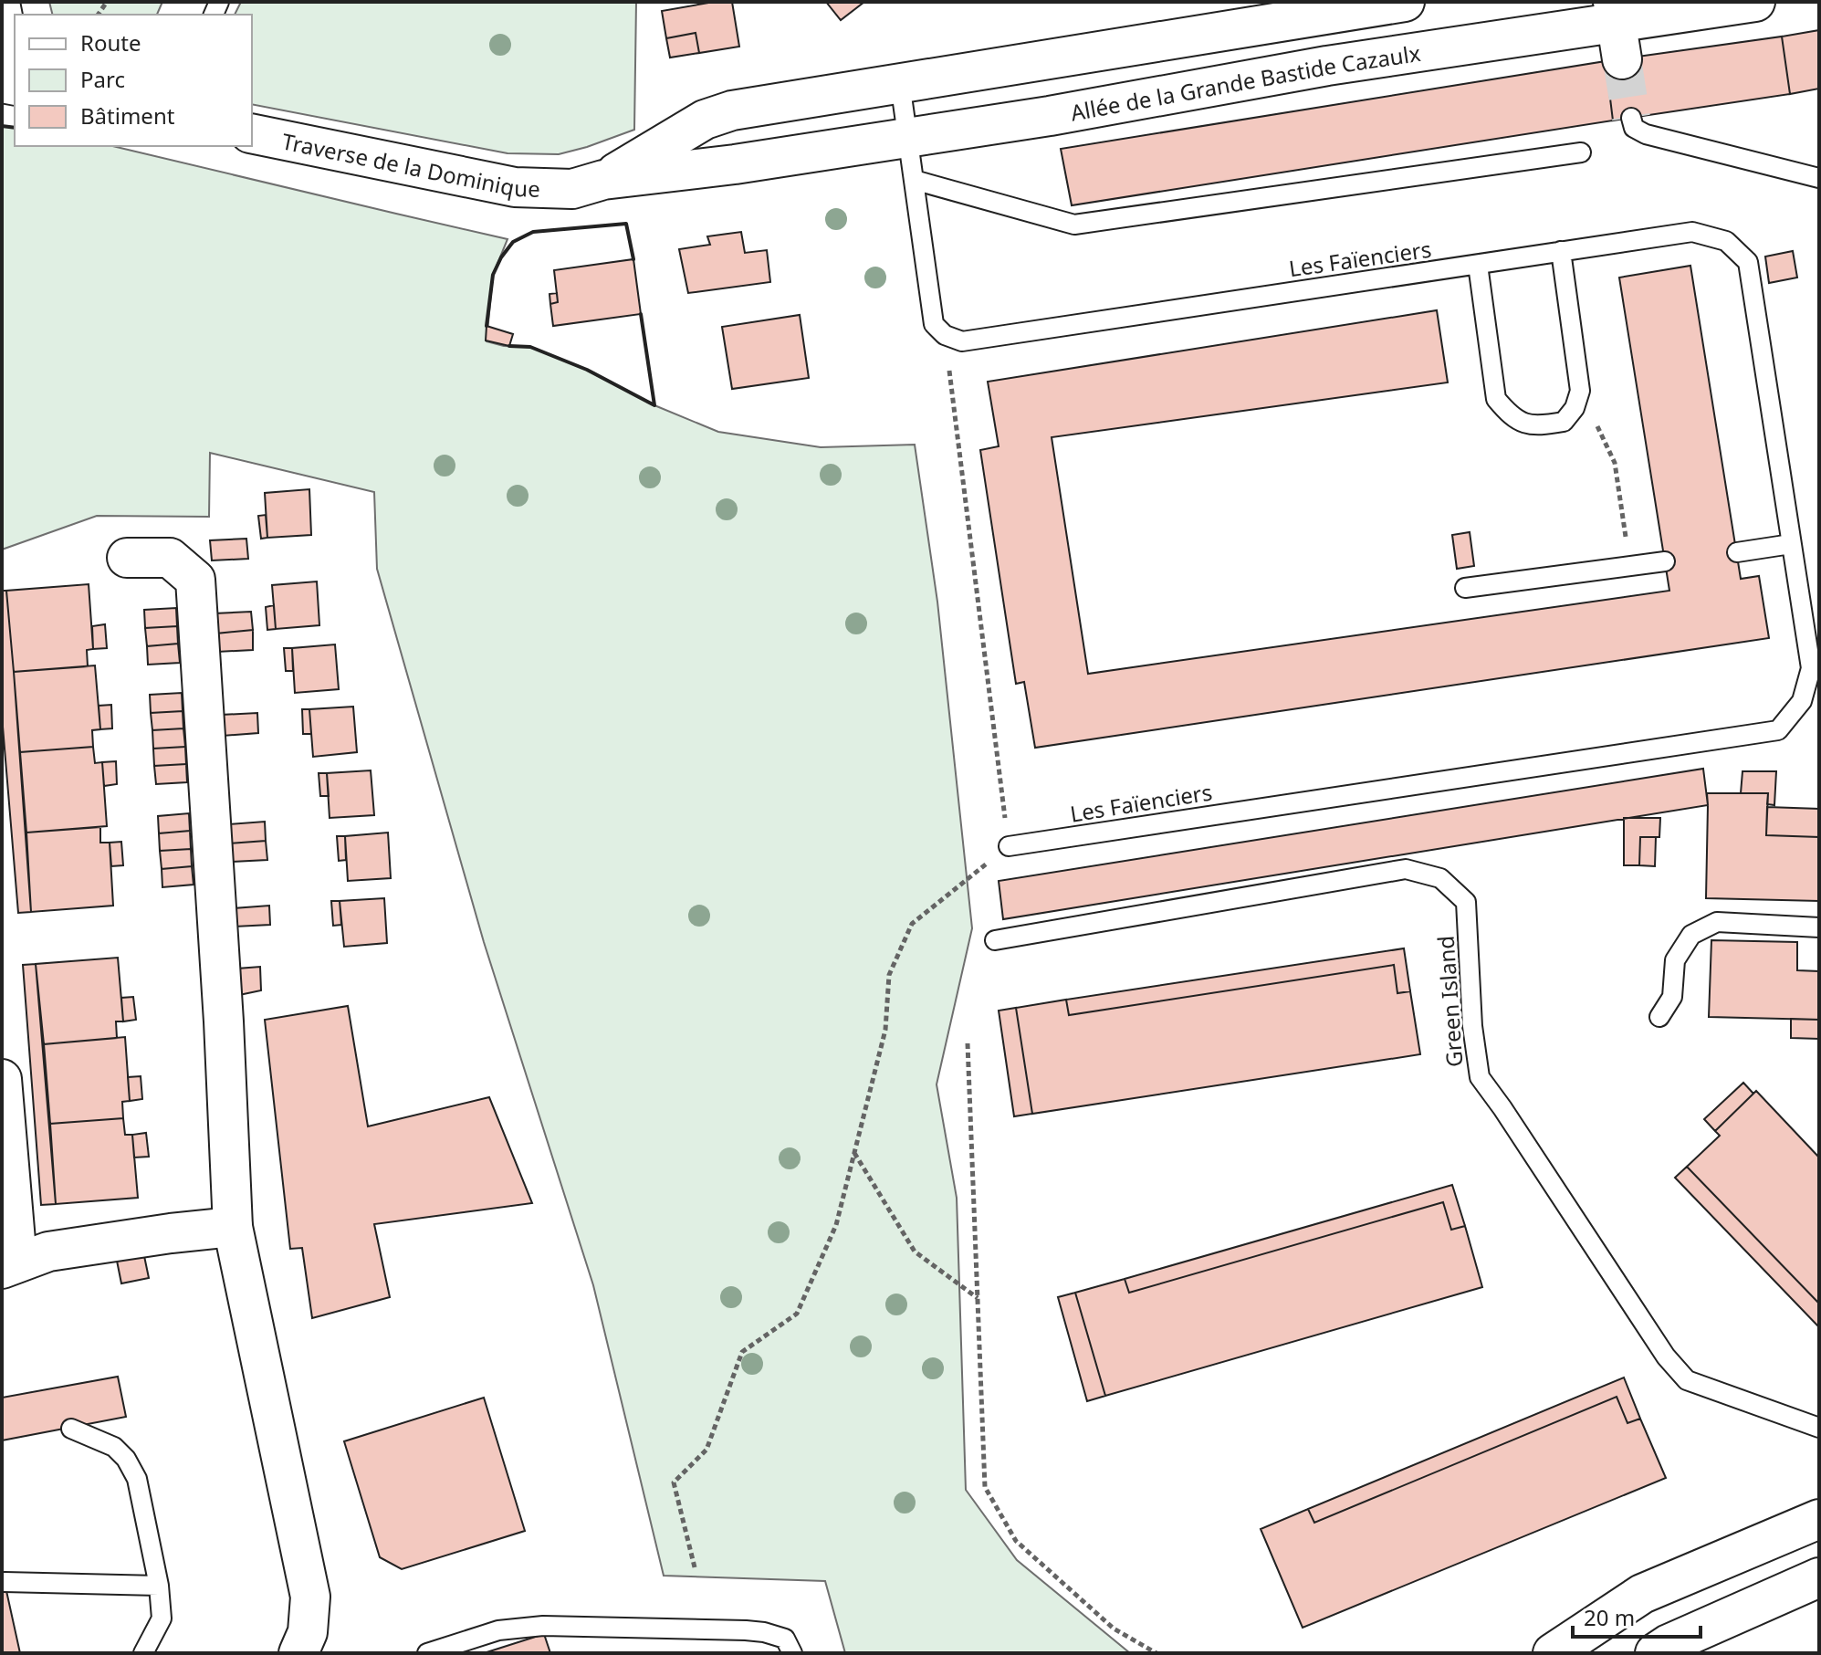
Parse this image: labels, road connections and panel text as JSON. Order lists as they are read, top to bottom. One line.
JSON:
{"streets":{"street":["Allée de la Grande Bastide Cazaulx","Traverse de la Dominique"],"lane":["Les Faïenciers","Green Island"]},"crossings":[["Allée de la Grande Bastide Cazaulx","Traverse de la Dominique"]],"legend":["Route","Parc","Bâtiment"],"scale_bar":"20 m"}
